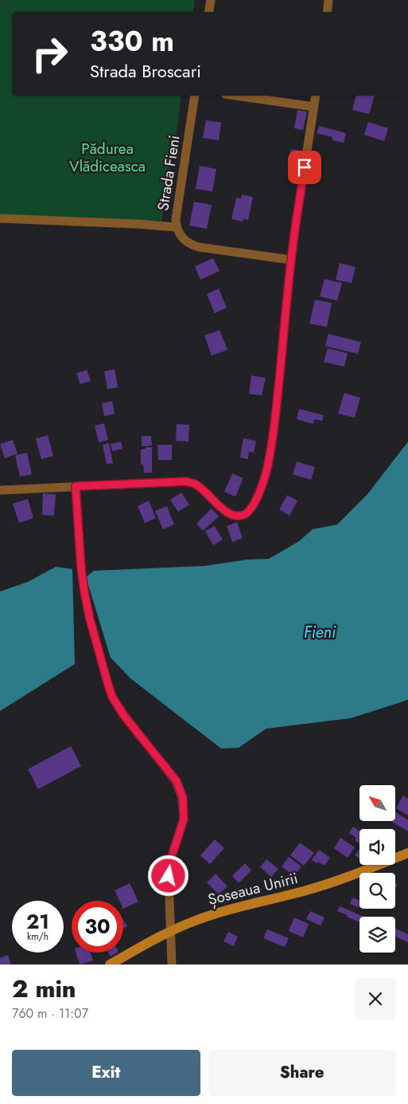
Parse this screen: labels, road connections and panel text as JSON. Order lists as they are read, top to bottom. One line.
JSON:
{"streets":{"main road":["Șoseaua Unirii"],"street":["Strada Fieni"]},"water":["Fieni"],"parks":["Pădurea Vlădiceasca"],"north":"top left","page":{"turn":["330 m","Strada Broscari"],"speed":"21 km/h","limit":"30","heading":["2 min","760 m · 11:07"],"buttons":["Exit","Share"]}}
